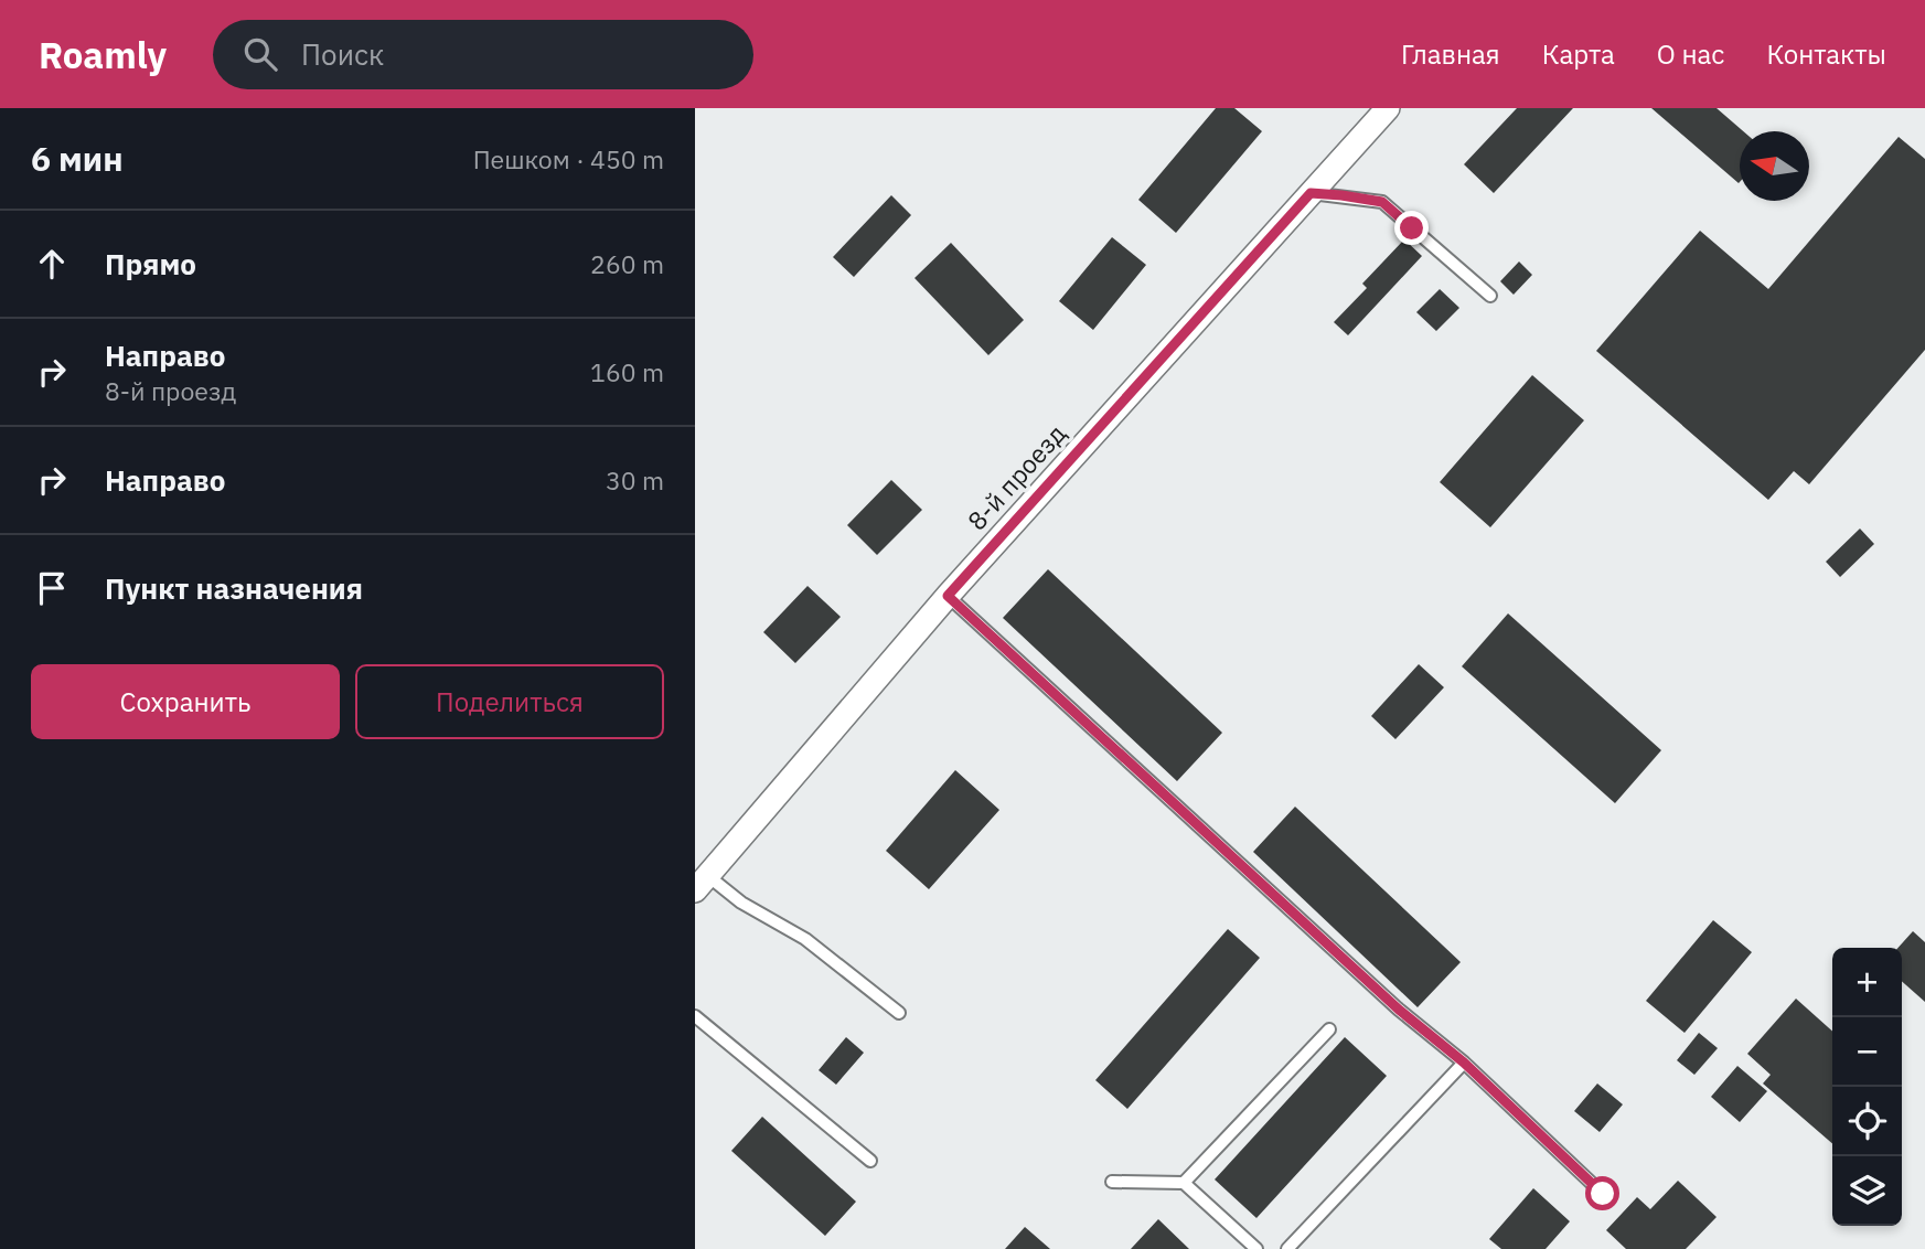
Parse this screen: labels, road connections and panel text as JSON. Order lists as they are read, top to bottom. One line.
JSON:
{"streets":{"street":["8-й проезд"]},"north":"left","page":{"header":"Roamly","search":"Поиск","nav":["Главная","Карта","О нас","Контакты"],"heading":["6 мин","Пешком · 450 m"],"list":[["Прямо","260 m"],["Направо","8-й проезд","160 m"],["Направо","30 m"],"Пункт назначения"],"buttons":["Сохранить","Поделиться"],"map_buttons":["+","−"]}}
